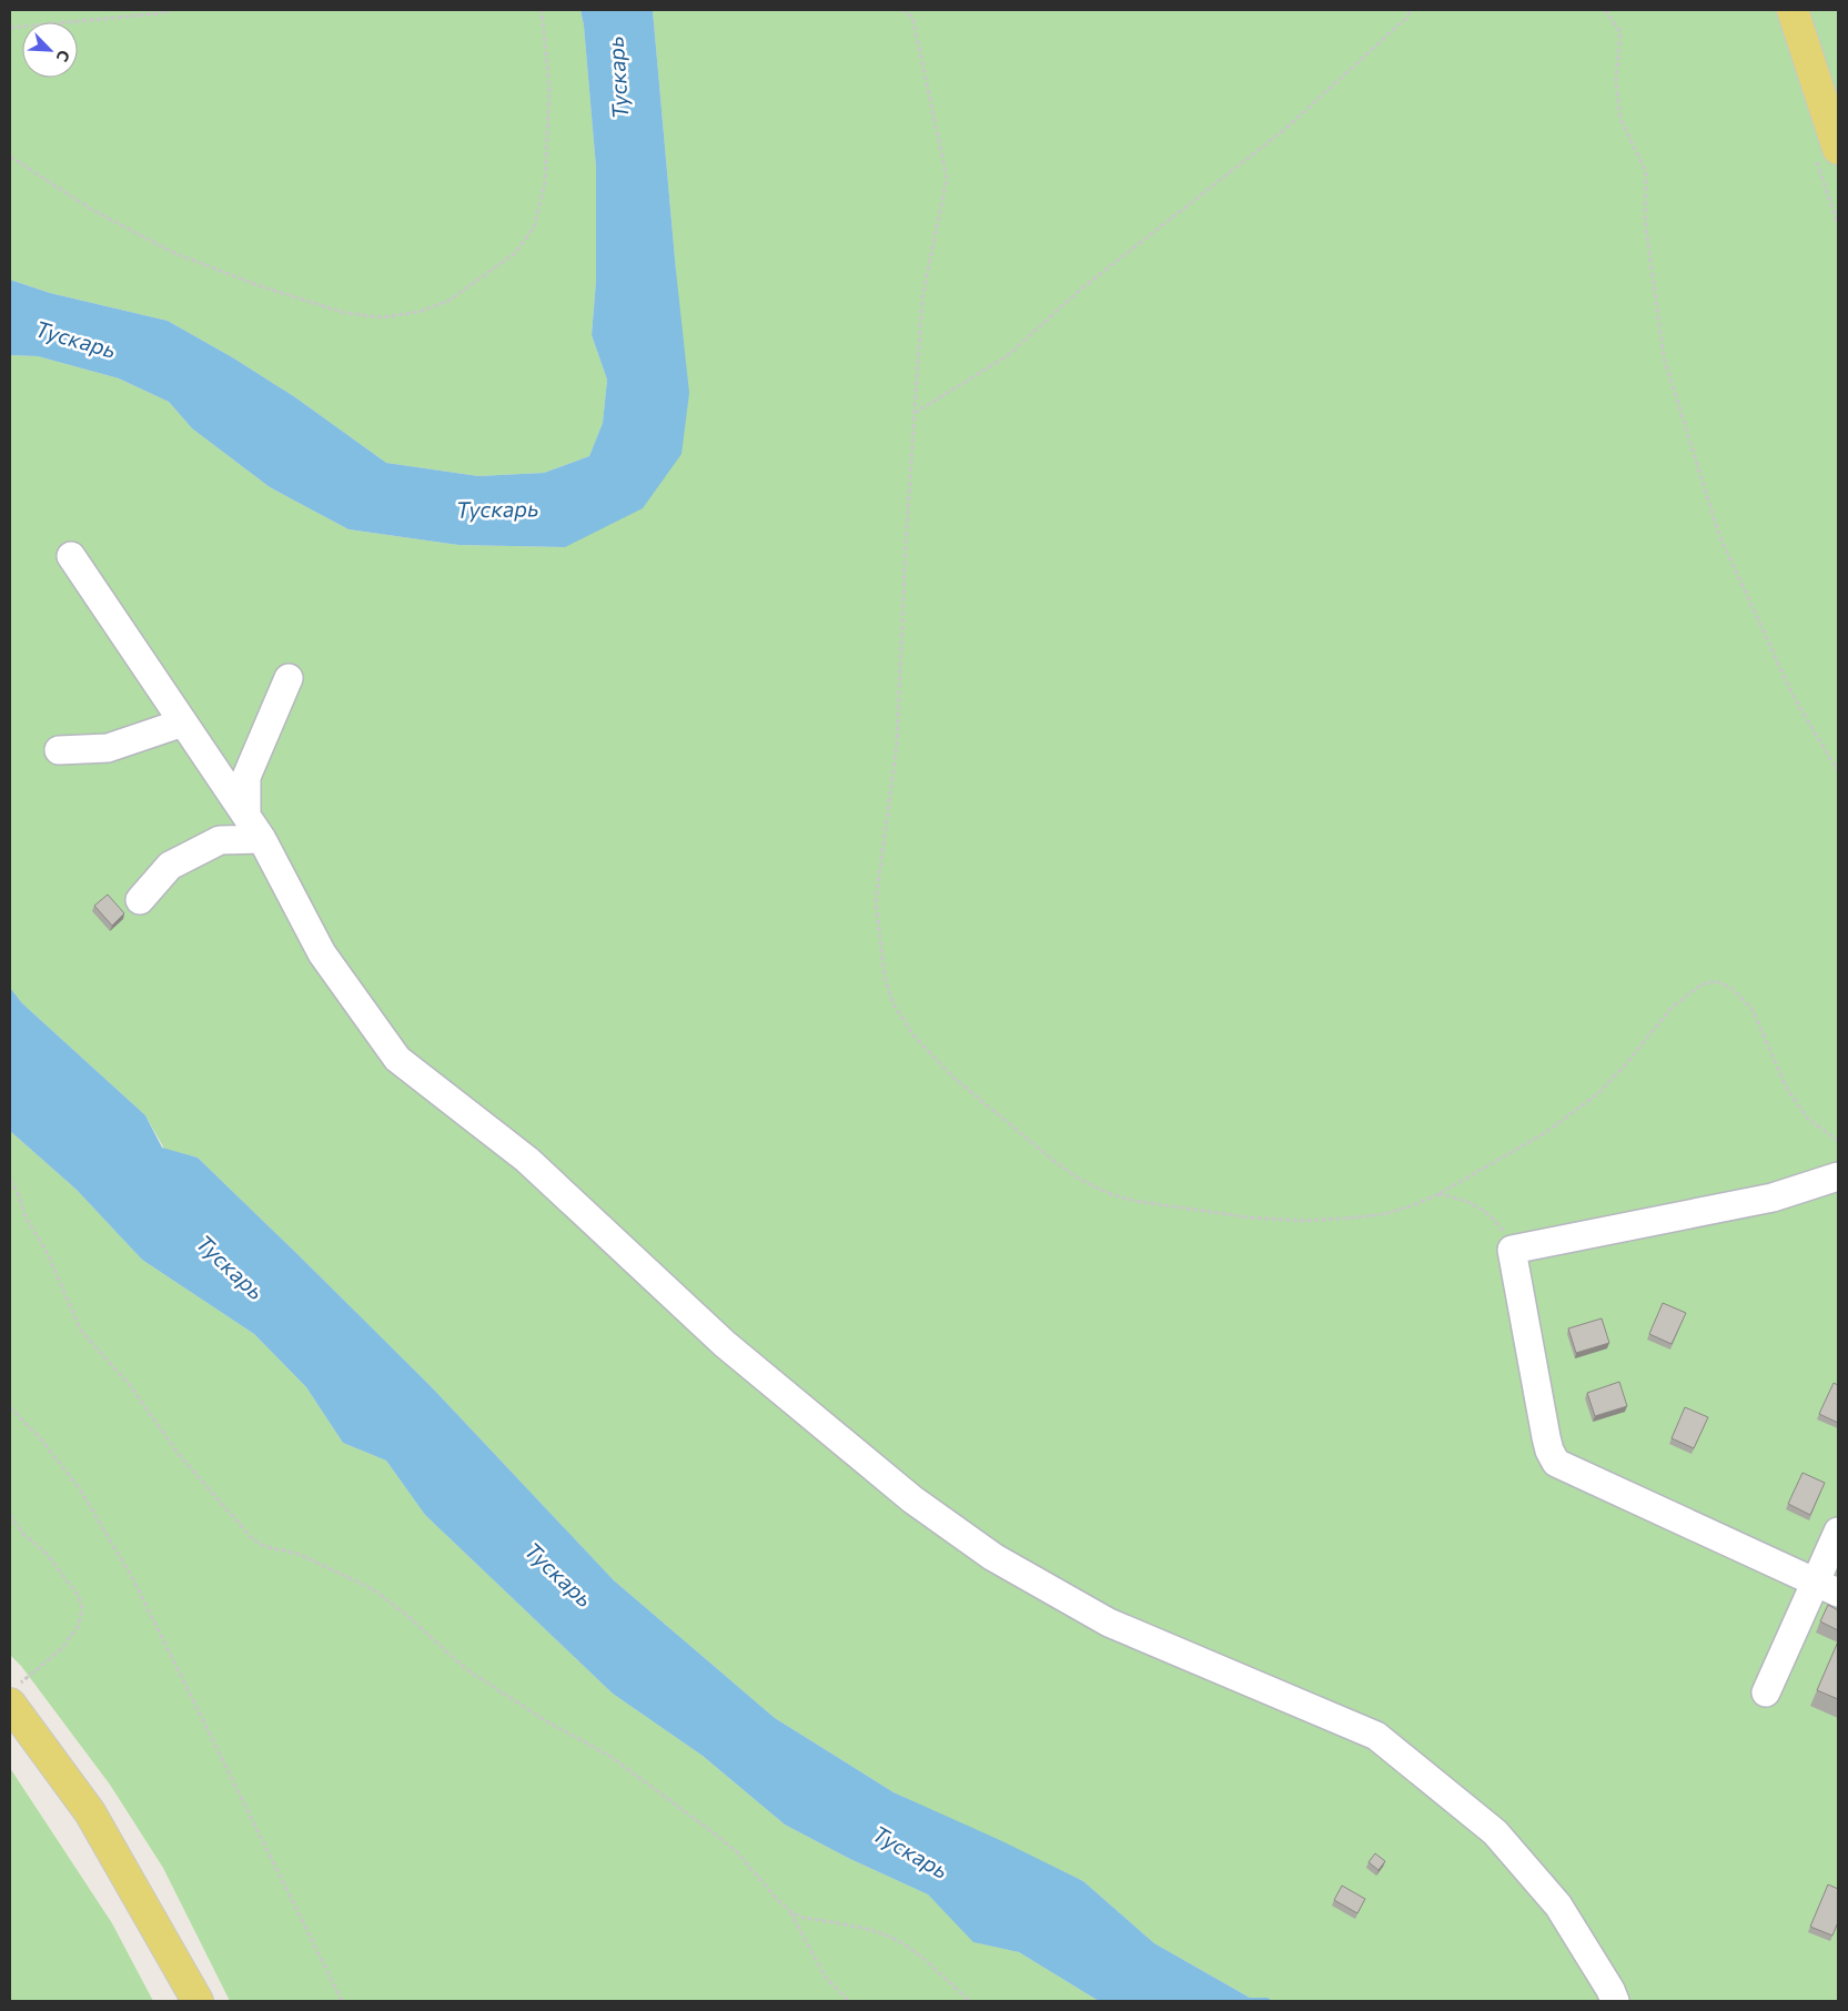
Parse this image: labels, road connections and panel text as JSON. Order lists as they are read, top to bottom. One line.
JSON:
{"water":["Тускарь"],"north":"bottom right"}
